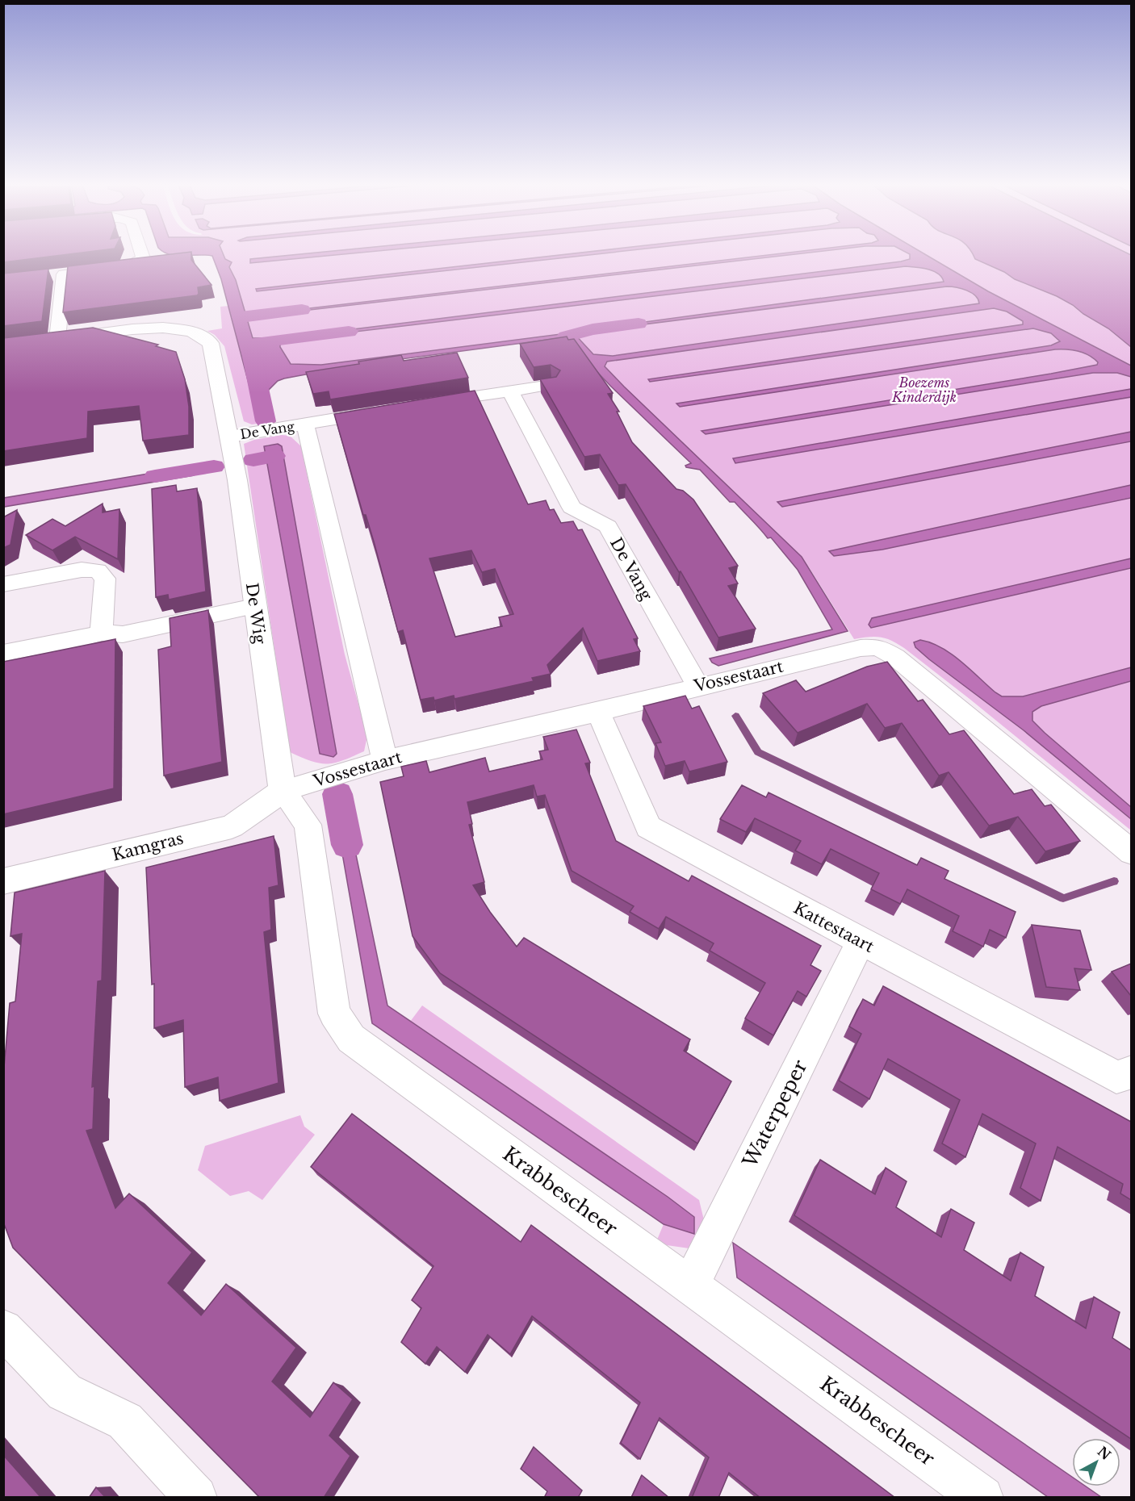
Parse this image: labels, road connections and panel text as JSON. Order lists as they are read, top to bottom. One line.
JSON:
{"streets":{"street":["De Vang","De Wig","Vossestaart","Kamgras","Kattestaart","Waterpeper","Krabbescheer"]},"crossings":[["De Vang","De Wig"],["De Vang","Vossestaart"],["De Wig","Vossestaart"],["De Wig","Kamgras"],["De Wig","Krabbescheer"],["Vossestaart","Kamgras"],["Vossestaart","Kattestaart"],["Vossestaart","Krabbescheer"],["Kamgras","Krabbescheer"],["Kattestaart","Waterpeper"],["Waterpeper","Krabbescheer"]],"parks":["Boezems Kinderdijk"],"north":"top right"}
